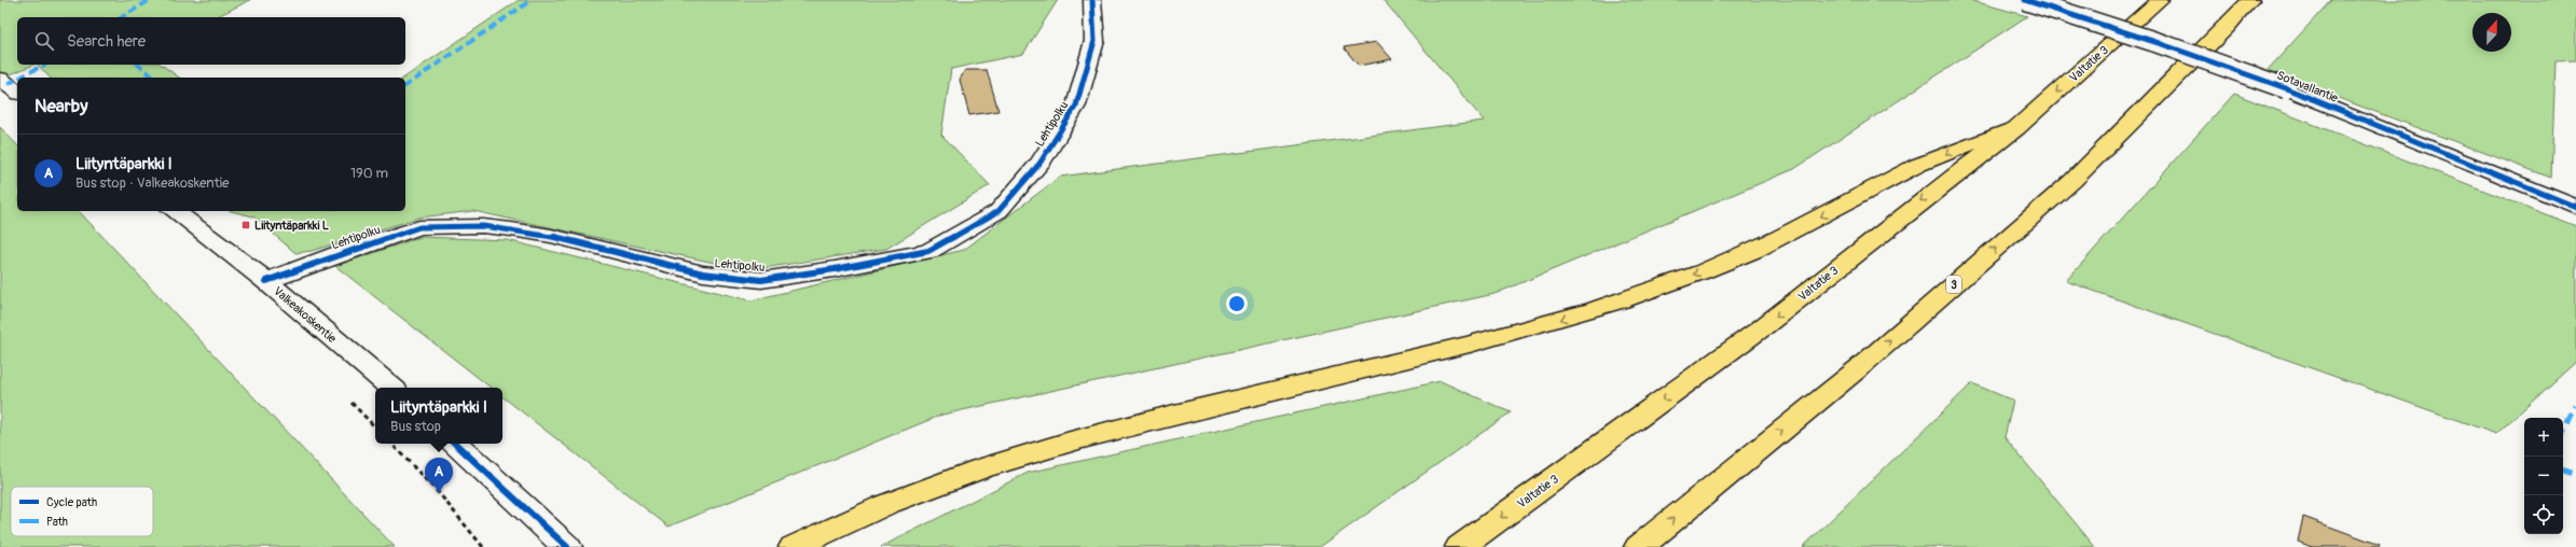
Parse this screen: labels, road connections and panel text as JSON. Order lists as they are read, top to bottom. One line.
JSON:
{"streets":{"highway":["Valtatie 3","3"],"street":["Sotavallantie","Lehtipolku","Valkeakoskentie"]},"crossings":[["Lehtipolku","Valkeakoskentie"]],"places":{"transit":["Liityntäparkki L"]},"legend":["Cycle path","Path"],"north":"top","page":{"search":"Search here","heading":"Nearby","list":[{"mark":"A","name":"Liityntäparkki I","note":"Bus stop · Valkeakoskentie","value":"190 m"}],"popup":["Liityntäparkki I","Bus stop"],"map_buttons":["+","−"],"pins":"A"}}
